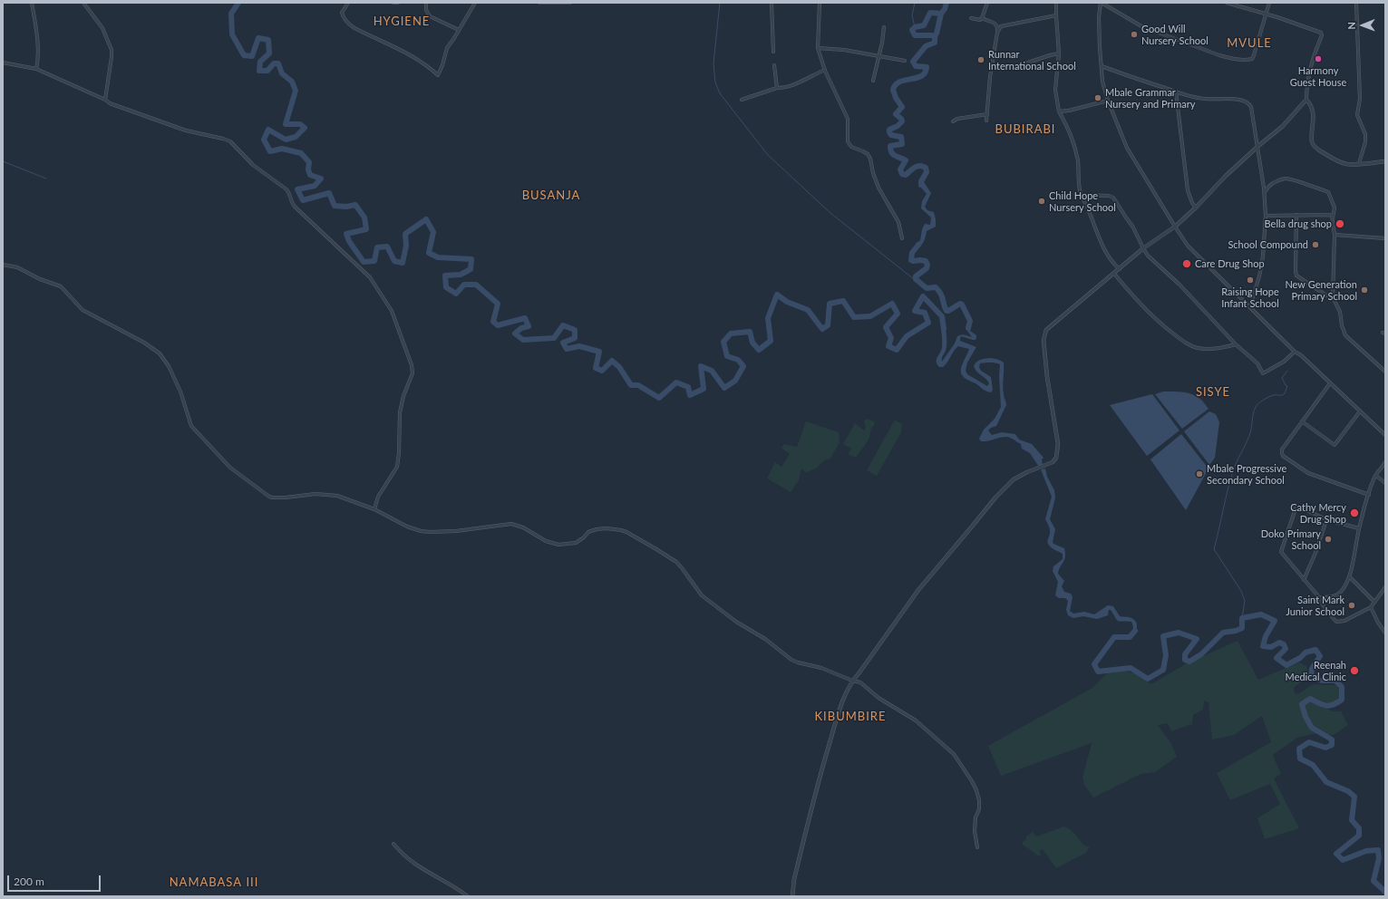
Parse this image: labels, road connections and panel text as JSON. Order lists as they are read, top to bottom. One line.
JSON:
{"districts":["HYGIENE","MVULE","BUBIRABI","BUSANJA","SISYE","KIBUMBIRE","NAMABASA III"],"places":["Good Will Nursery School","Harmony Guest House","Runnar International School","Mbale Grammar Nursery and Primary","Child Hope Nursery School","Bella drug shop","School Compound","Care Drug Shop","Raising Hope Infant School","New Generation Primary School","Mbale Progressive Secondary School","Cathy Mercy Drug Shop","Doko Primary School","Saint Mark Junior School","Reenah Medical Clinic"],"scale_bar":"200 m","north":"left"}
